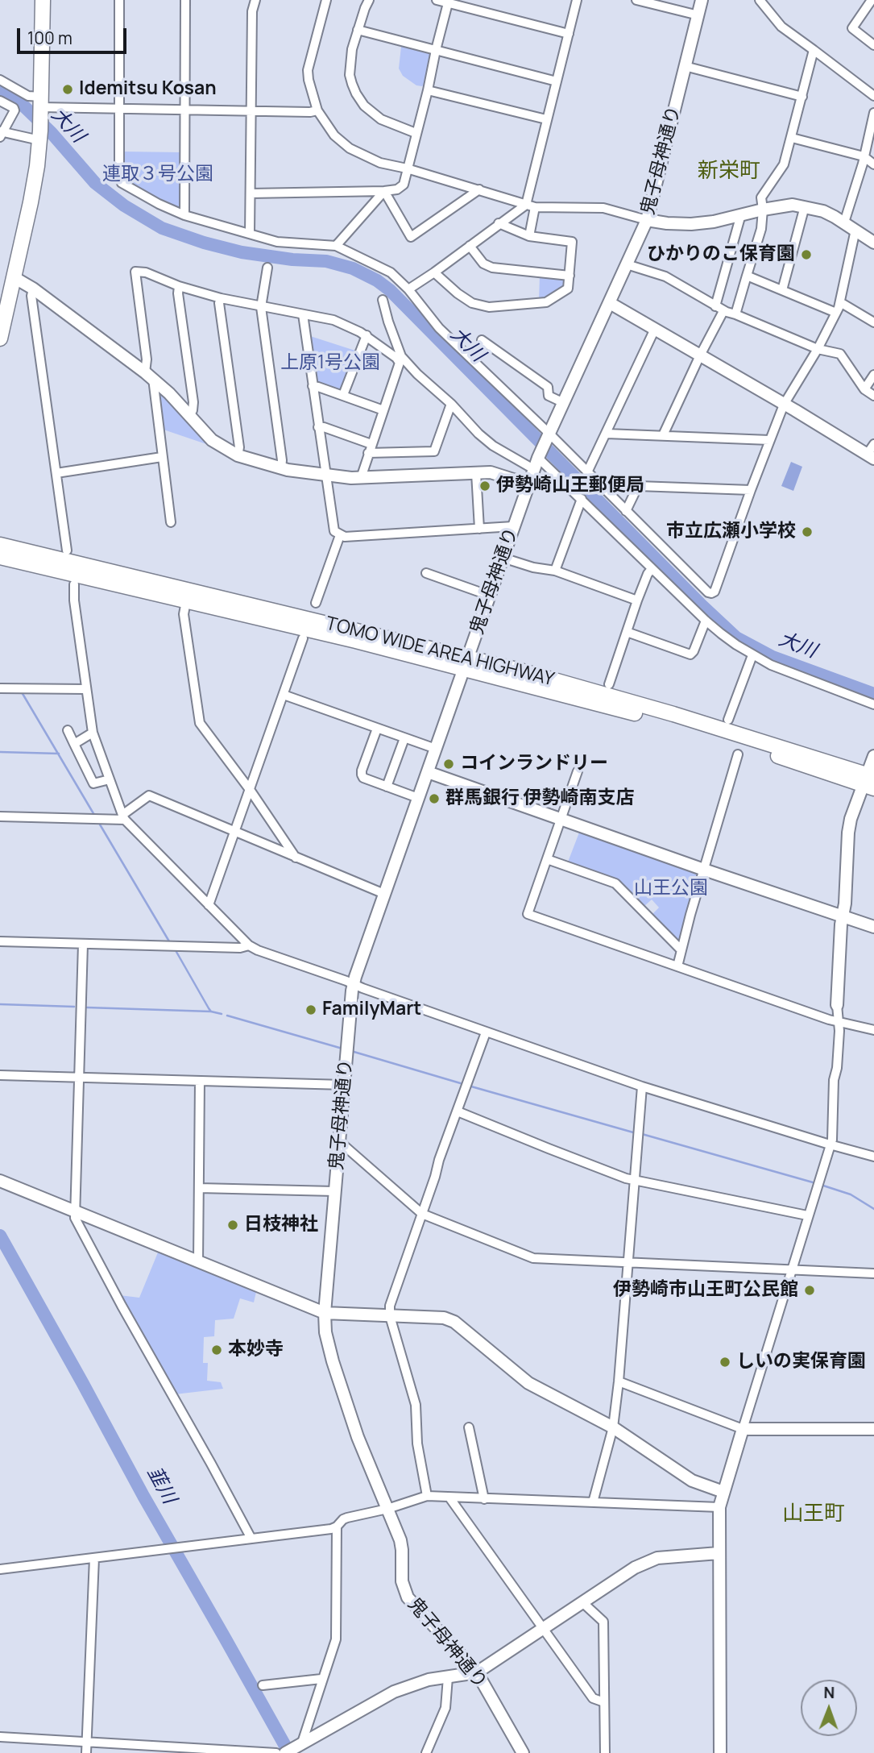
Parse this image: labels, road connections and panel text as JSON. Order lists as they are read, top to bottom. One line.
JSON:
{"streets":{"main road":["TOMO WIDE AREA HIGHWAY"],"street":["鬼子母神通り"]},"crossings":[["鬼子母神通り","TOMO WIDE AREA HIGHWAY"]],"districts":["新栄町","山王町"],"water":["大川","韮川"],"parks":["連取３号公園","上原1号公園","山王公園"],"places":["Idemitsu Kosan","ひかりのこ保育園","伊勢崎山王郵便局","市立広瀬小学校","コインランドリー","群馬銀行 伊勢崎南支店","FamilyMart","日枝神社","伊勢崎市山王町公民館","本妙寺","しいの実保育園"],"scale_bar":"100 m","north":"top"}
